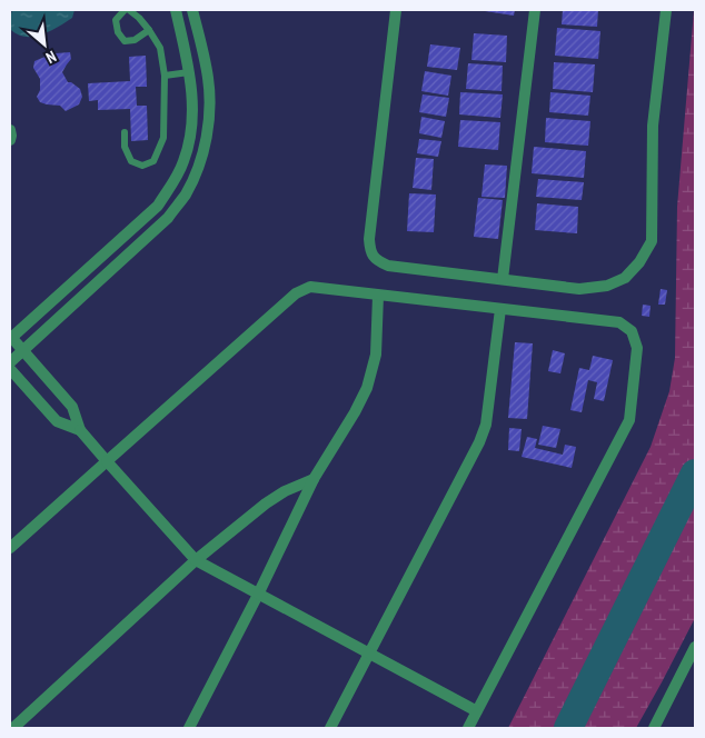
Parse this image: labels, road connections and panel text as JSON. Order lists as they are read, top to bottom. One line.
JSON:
{"north":"bottom right"}
